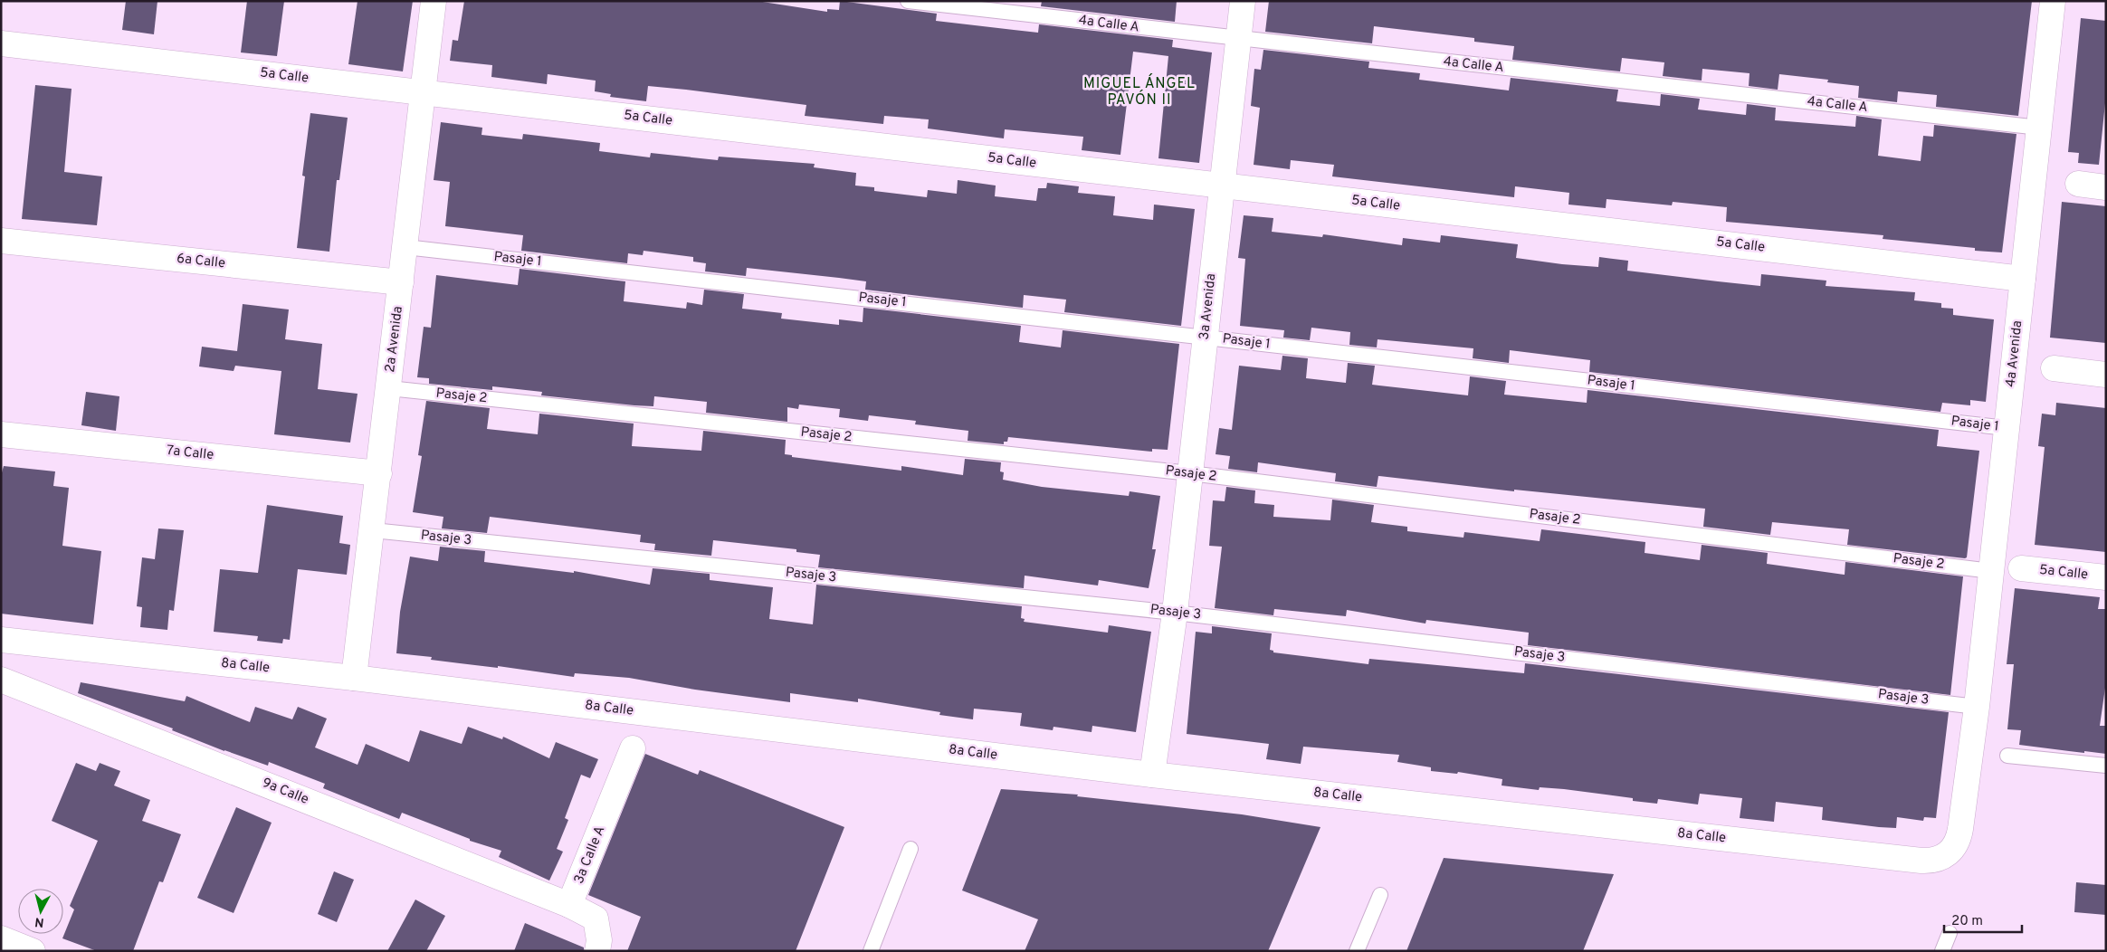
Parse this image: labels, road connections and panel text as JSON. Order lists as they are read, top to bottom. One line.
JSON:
{"streets":{"street":["5a Calle","6a Calle","3a Avenida","2a Avenida","4a Avenida","7a Calle","8a Calle","9a Calle","3a Calle A"],"lane":["4a Calle A","Pasaje 1","Pasaje 2","Pasaje 3"]},"crossings":[["4a Calle A","3a Avenida"],["4a Calle A","4a Avenida"],["5a Calle","3a Avenida"],["5a Calle","2a Avenida"],["5a Calle","4a Avenida"],["Pasaje 1","3a Avenida"],["Pasaje 1","2a Avenida"],["Pasaje 1","4a Avenida"],["6a Calle","2a Avenida"],["3a Avenida","Pasaje 2"],["3a Avenida","Pasaje 3"],["3a Avenida","8a Calle"],["2a Avenida","Pasaje 2"],["2a Avenida","7a Calle"],["2a Avenida","Pasaje 3"],["2a Avenida","8a Calle"],["4a Avenida","Pasaje 2"],["4a Avenida","Pasaje 3"],["4a Avenida","8a Calle"],["9a Calle","3a Calle A"]],"districts":["MIGUEL ÁNGEL PAVÓN II"],"scale_bar":"20 m","north":"bottom"}
